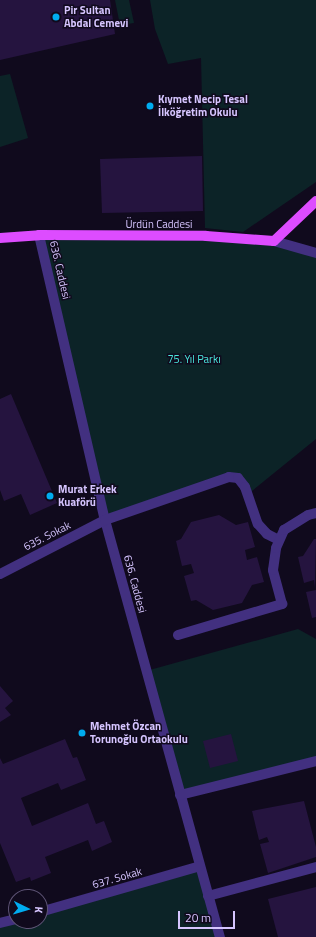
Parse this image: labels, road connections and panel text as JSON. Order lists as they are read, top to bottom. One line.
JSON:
{"streets":{"main road":["Ürdün Caddesi"],"street":["636. Caddesi","635. Sokak","637. Sokak"]},"crossings":[["Ürdün Caddesi","636. Caddesi"],["636. Caddesi","635. Sokak"],["636. Caddesi","637. Sokak"]],"parks":["75. Yıl Parkı"],"places":["Pir Sultan Abdal Cemevi","Kıymet Necip Tesal İlköğretim Okulu","Murat Erkek Kuaförü","Mehmet Özcan Torunoğlu Ortaokulu"],"scale_bar":"20 m","north":"right"}
